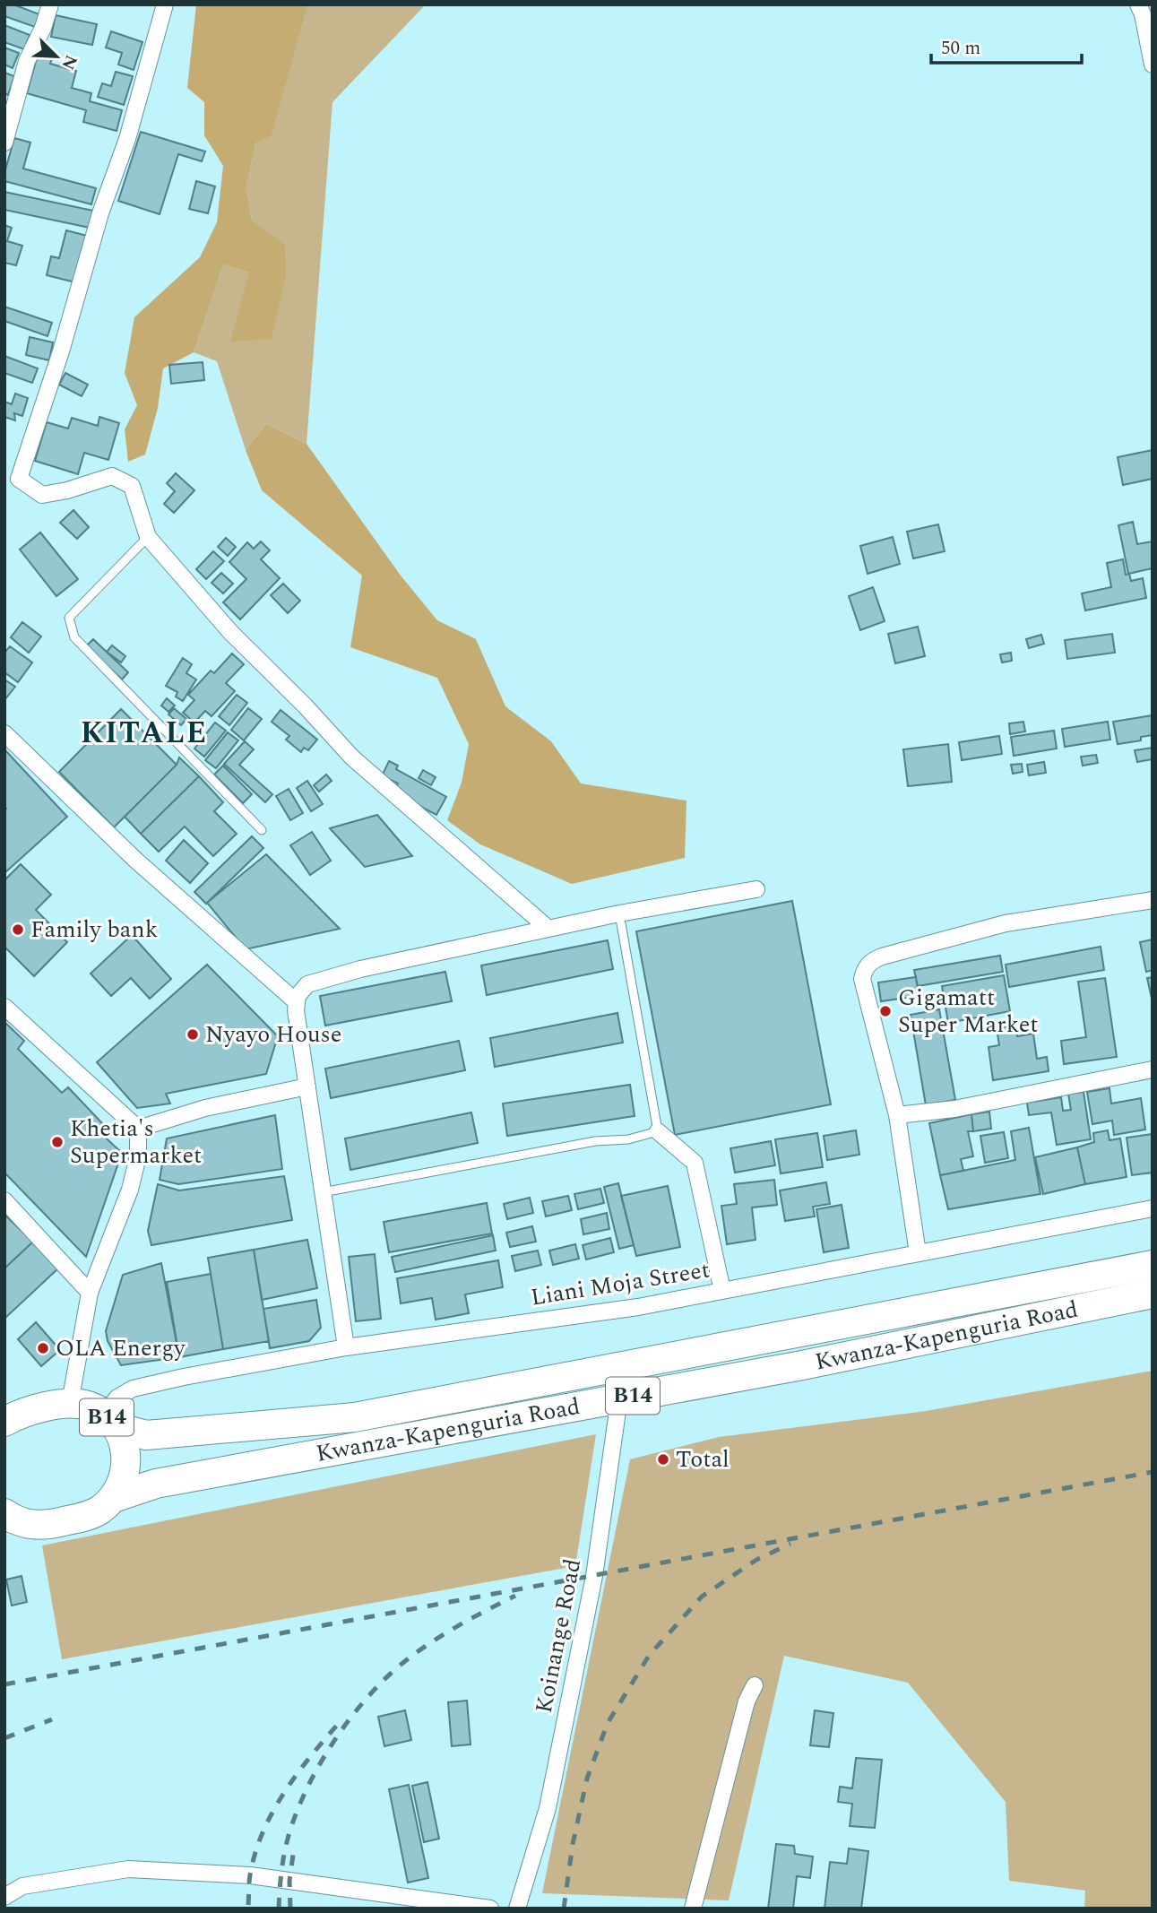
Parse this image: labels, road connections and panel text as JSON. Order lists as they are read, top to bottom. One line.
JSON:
{"streets":{"highway":["Kwanza-Kapenguria Road","B14"],"street":["Liani Moja Street","Koinange Road"]},"crossings":[["Liani Moja Street","Kwanza-Kapenguria Road"],["Liani Moja Street","B14"],["Kwanza-Kapenguria Road","B14"],["Kwanza-Kapenguria Road","Koinange Road"]],"districts":["KITALE"],"places":["Family bank","Gigamatt Super Market","Nyayo House","Khetia's Supermarket","OLA Energy","Total"],"scale_bar":"50 m","north":"bottom right"}
